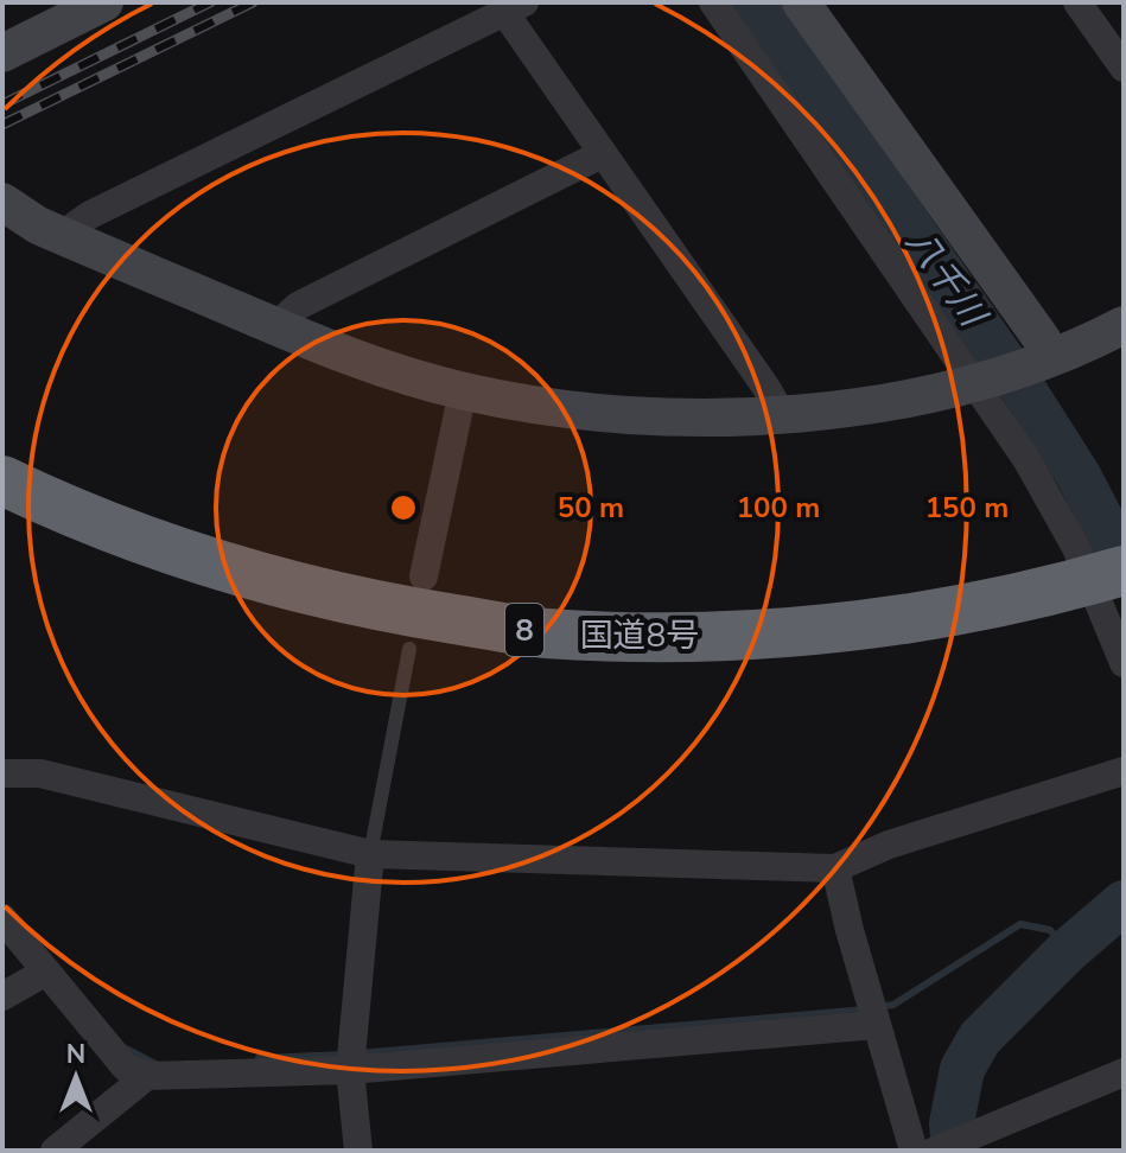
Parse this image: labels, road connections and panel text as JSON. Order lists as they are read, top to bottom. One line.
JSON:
{"streets":{"highway":["8","国道8号"]},"water":["八千川"],"north":"top","rings":["50 m","100 m","150 m"]}
